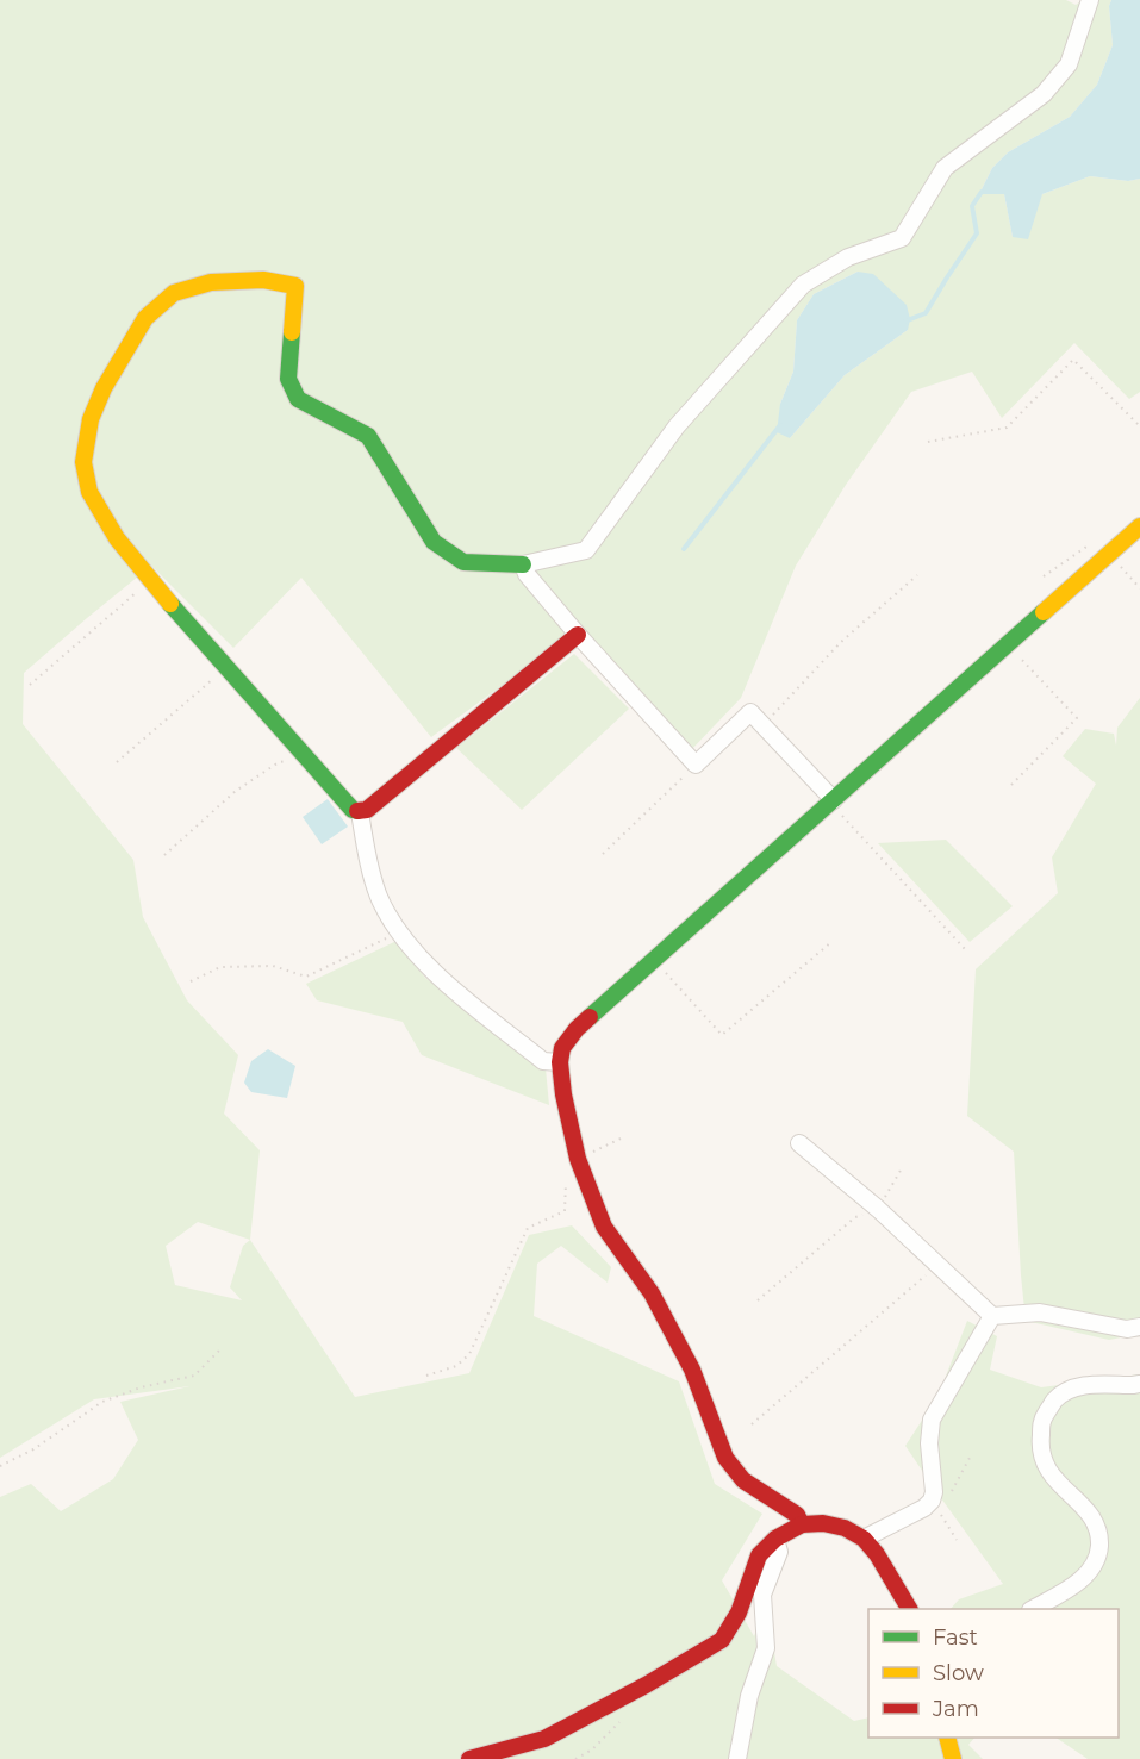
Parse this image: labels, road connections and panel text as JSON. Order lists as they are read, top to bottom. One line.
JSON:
{"legend":["Fast","Slow","Jam"]}
